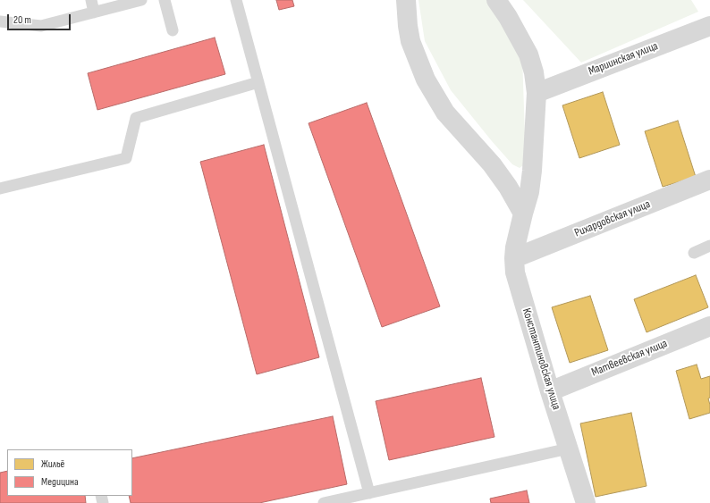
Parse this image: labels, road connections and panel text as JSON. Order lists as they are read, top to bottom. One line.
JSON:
{"streets":{"street":["Мариинская улица","Рихардовская улица","Матвеевская улица","Константиновская улица"]},"crossings":[["Мариинская улица","Константиновская улица"],["Рихардовская улица","Константиновская улица"],["Матвеевская улица","Константиновская улица"]],"legend":["Жильё","Медицина"],"scale_bar":"20 m"}
